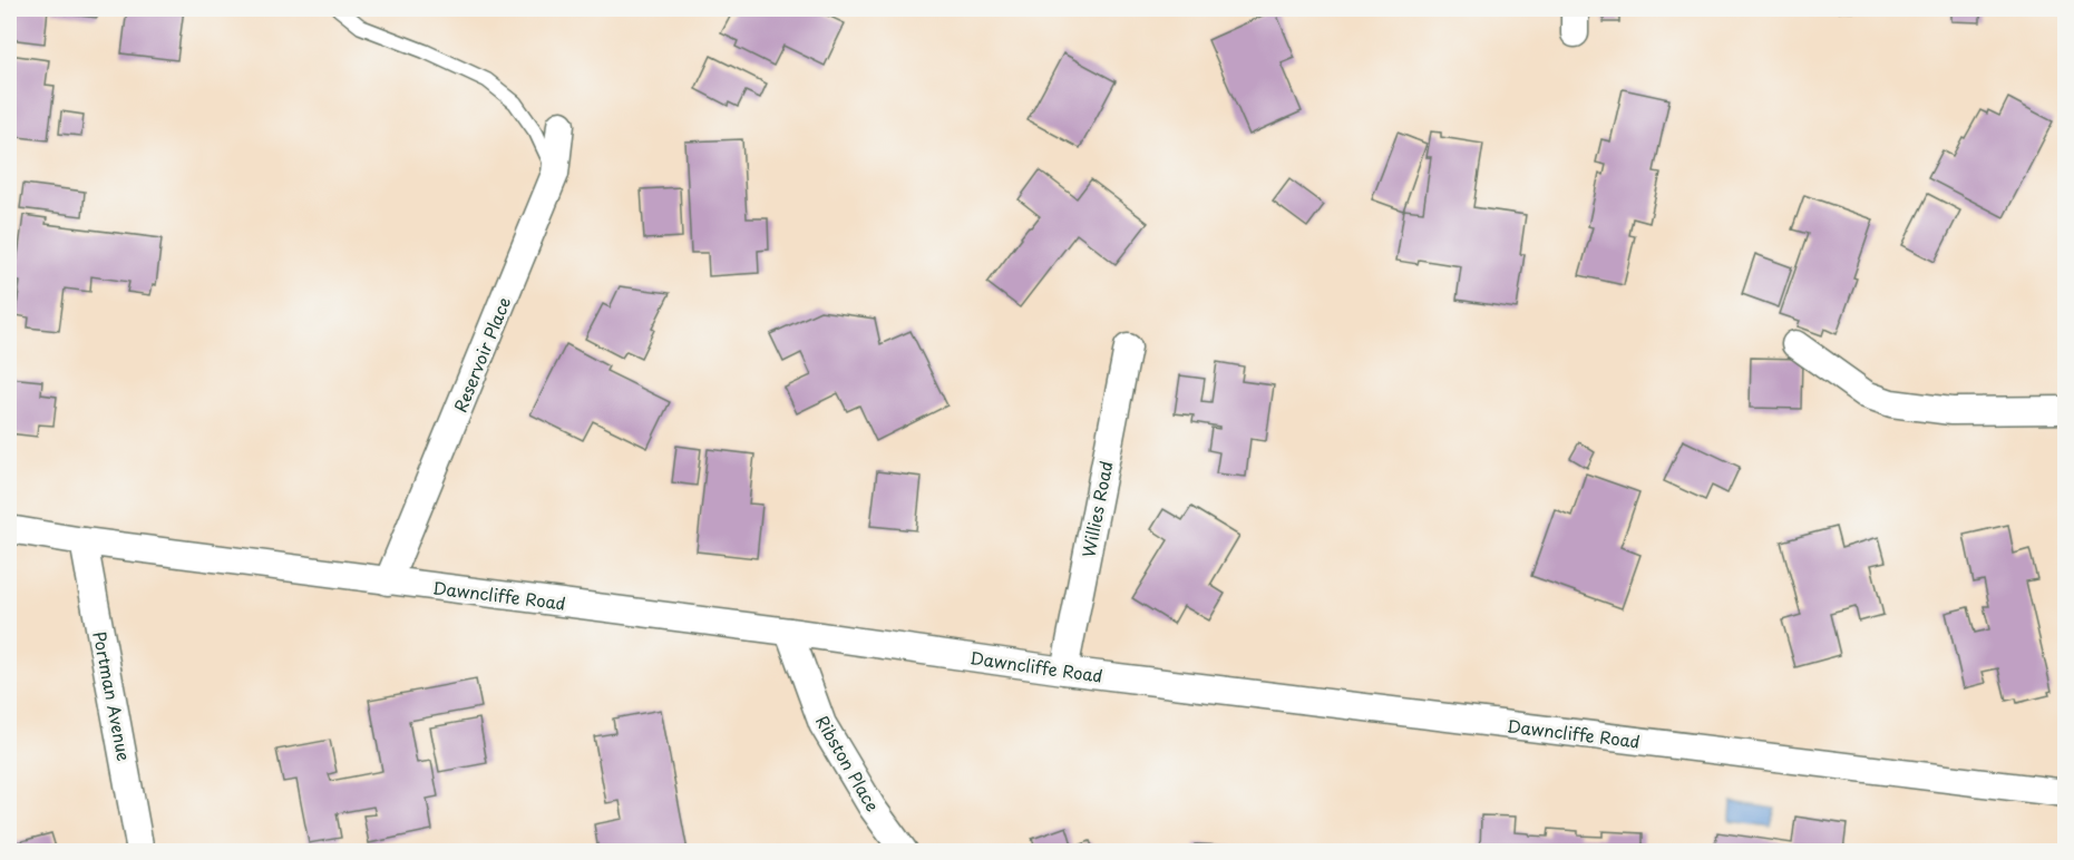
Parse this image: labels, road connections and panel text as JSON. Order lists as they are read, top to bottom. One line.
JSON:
{"streets":{"street":["Reservoir Place","Willies Road","Dawncliffe Road","Portman Avenue","Ribston Place"]},"crossings":[["Reservoir Place","Dawncliffe Road"],["Willies Road","Dawncliffe Road"],["Dawncliffe Road","Portman Avenue"],["Dawncliffe Road","Ribston Place"]]}
